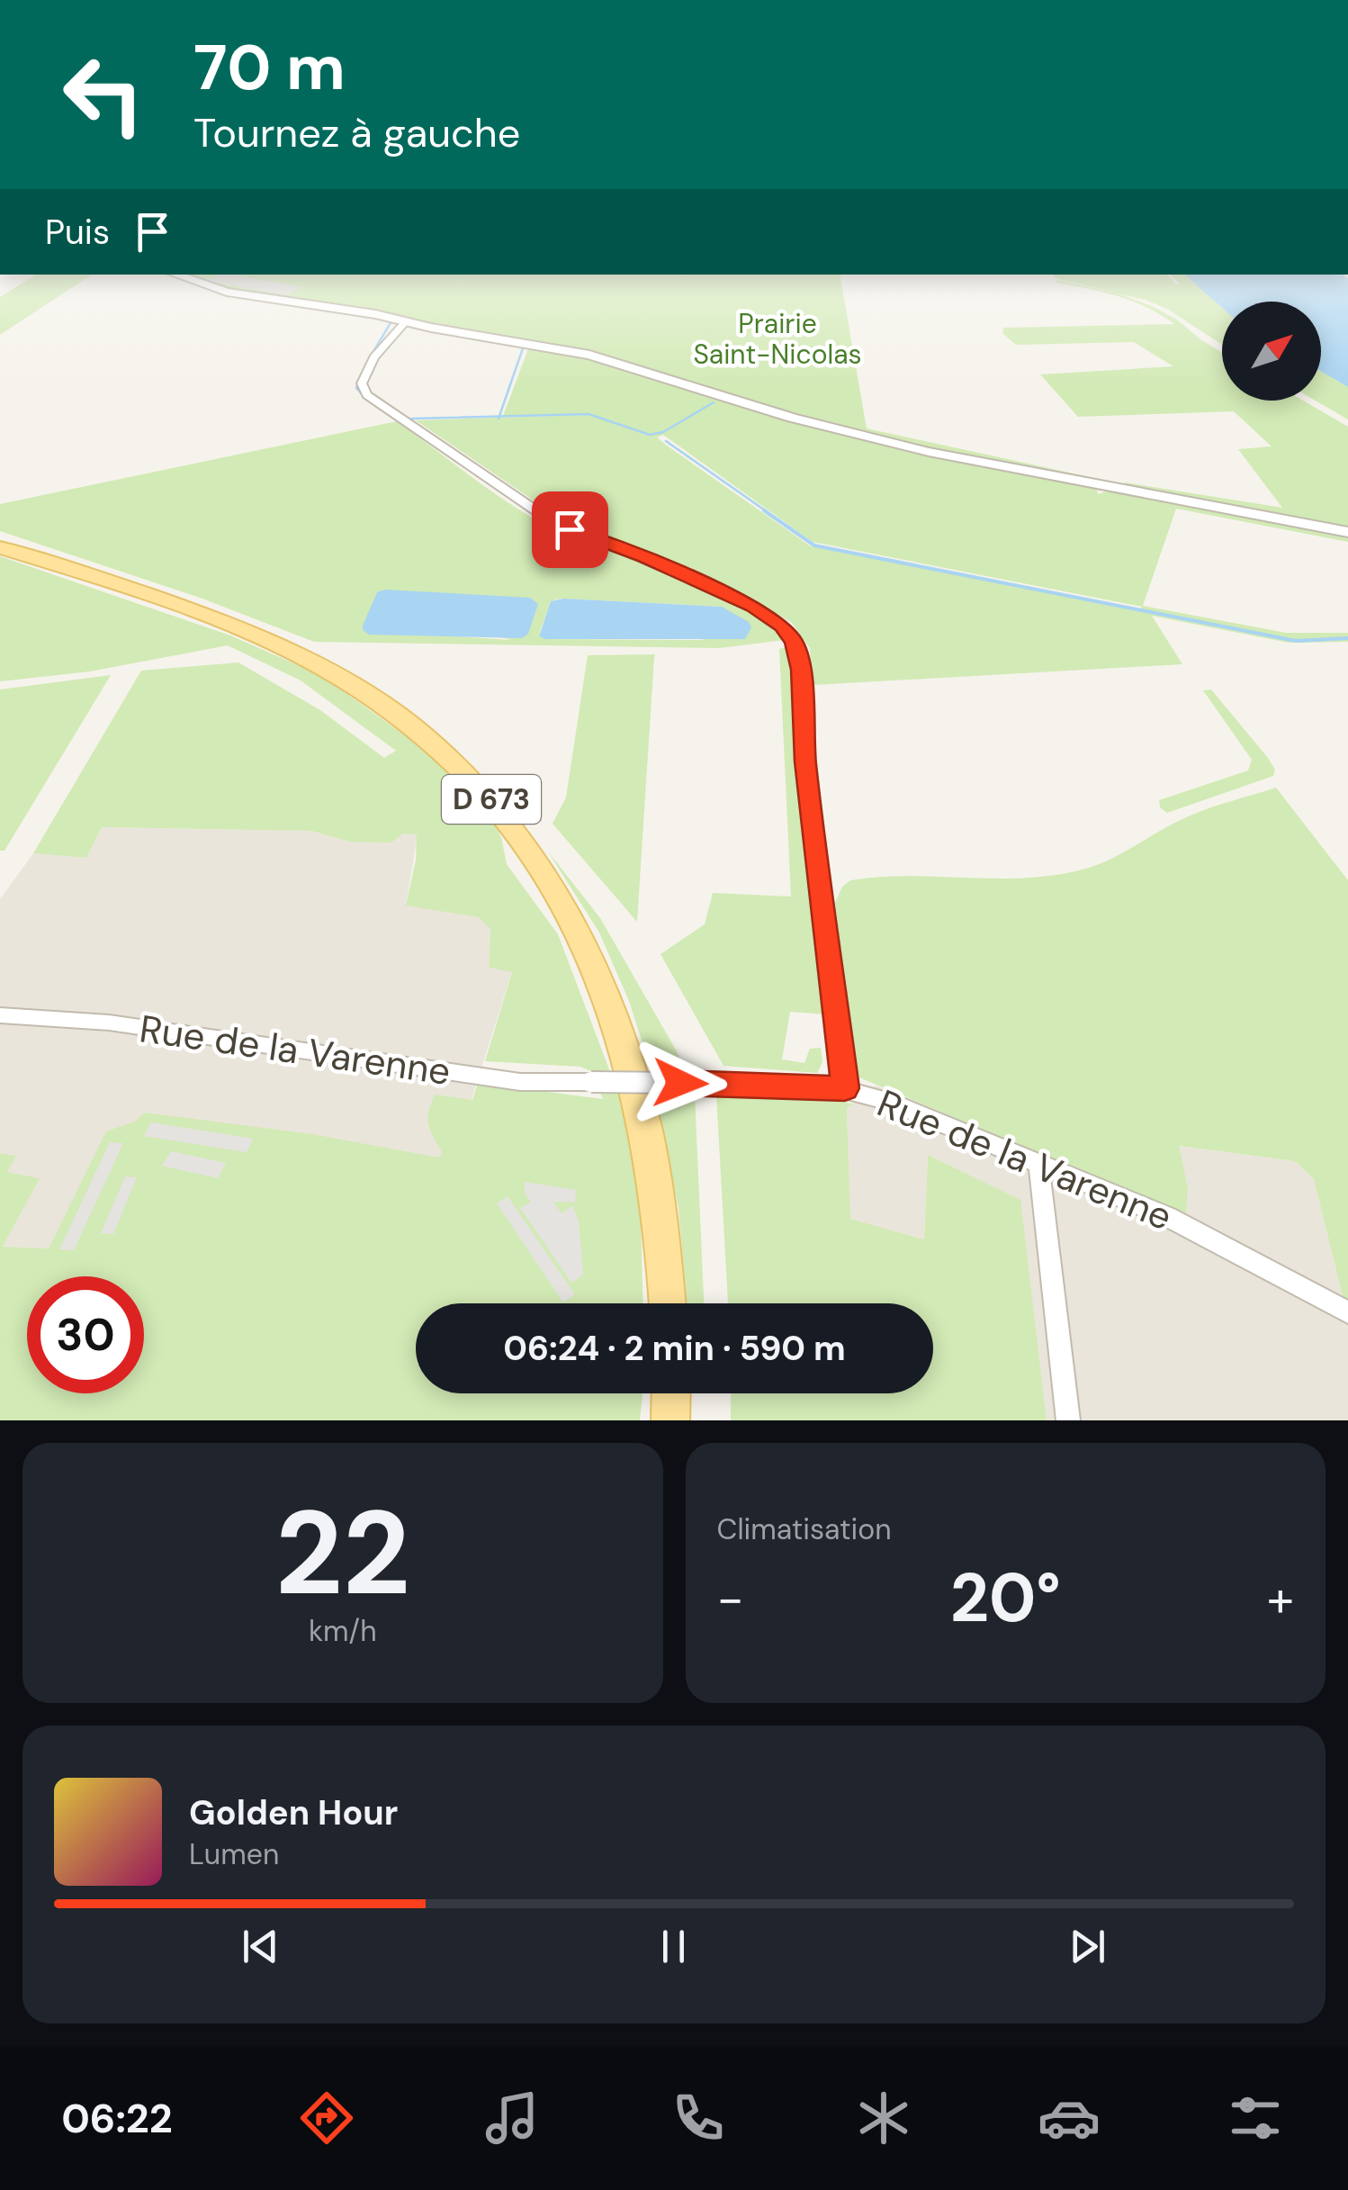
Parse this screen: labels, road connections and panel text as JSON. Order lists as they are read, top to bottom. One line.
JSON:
{"streets":{"main road":["D 673"],"street":["Rue de la Varenne"]},"parks":["Prairie Saint-Nicolas"],"north":"top right","page":{"turn":["70 m","Tournez à gauche"],"then":"Puis","limit":"30","trip":"06:24 · 2 min · 590 m","tile":[["22","km/h"],"Climatisation"],"heat":["−","20°","+"],"song":["Golden Hour","Lumen"],"tabs":"06:22"}}
